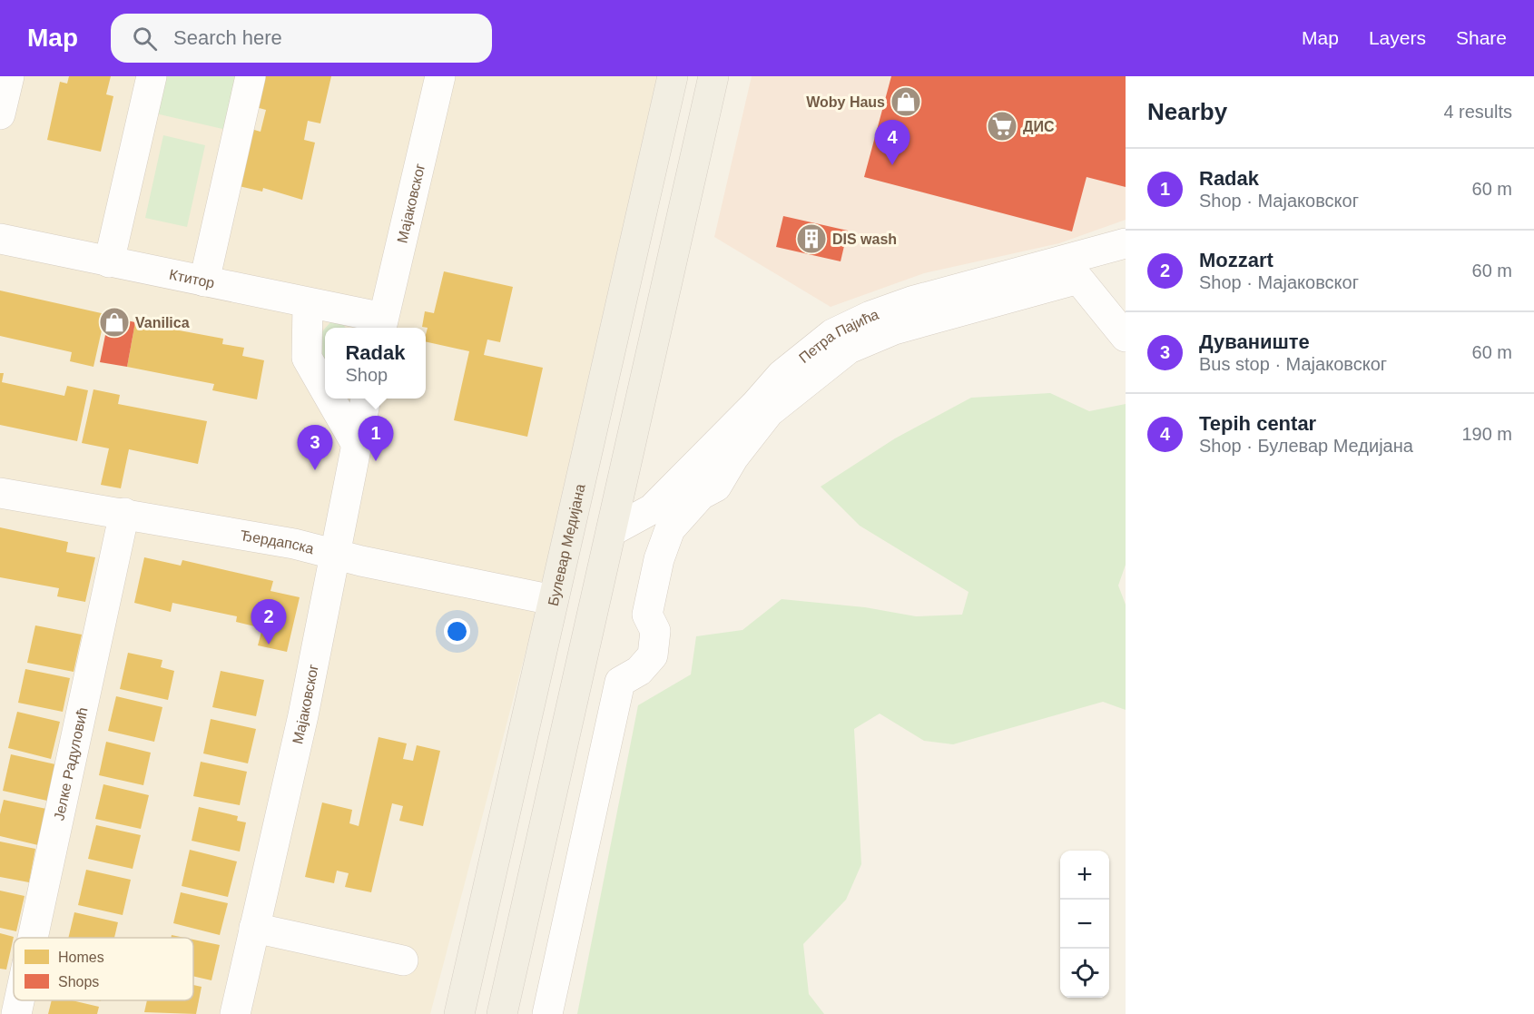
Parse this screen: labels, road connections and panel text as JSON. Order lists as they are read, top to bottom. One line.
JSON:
{"streets":{"main road":["Булевар Медијана"],"street":["Мајаковског","Ктитор","Петра Пајића","Ђердапска","Јелке Радуловић"]},"crossings":[["Мајаковског","Ктитор"],["Мајаковског","Ђердапска"],["Ђердапска","Булевар Медијана"],["Ђердапска","Јелке Радуловић"]],"places":{"shop":["Woby Haus","Vanilica"],"supermarket":["ДИС"],"building":["DIS wash"]},"legend":["Homes","Shops"],"page":{"header":"Map","search":"Search here","nav":["Map","Layers","Share"],"heading":["Nearby","4 results"],"pins":["4","1","3","2"],"list":[{"mark":"1","name":"Radak","note":"Shop · Мајаковског","value":"60 m"},{"mark":"2","name":"Mozzart","note":"Shop · Мајаковског","value":"60 m"},{"mark":"3","name":"Дуваниште","note":"Bus stop · Мајаковског","value":"60 m"},{"mark":"4","name":"Tepih centar","note":"Shop · Булевар Медијана","value":"190 m"}],"popup":["Radak","Shop"],"map_buttons":["+","−"]}}
